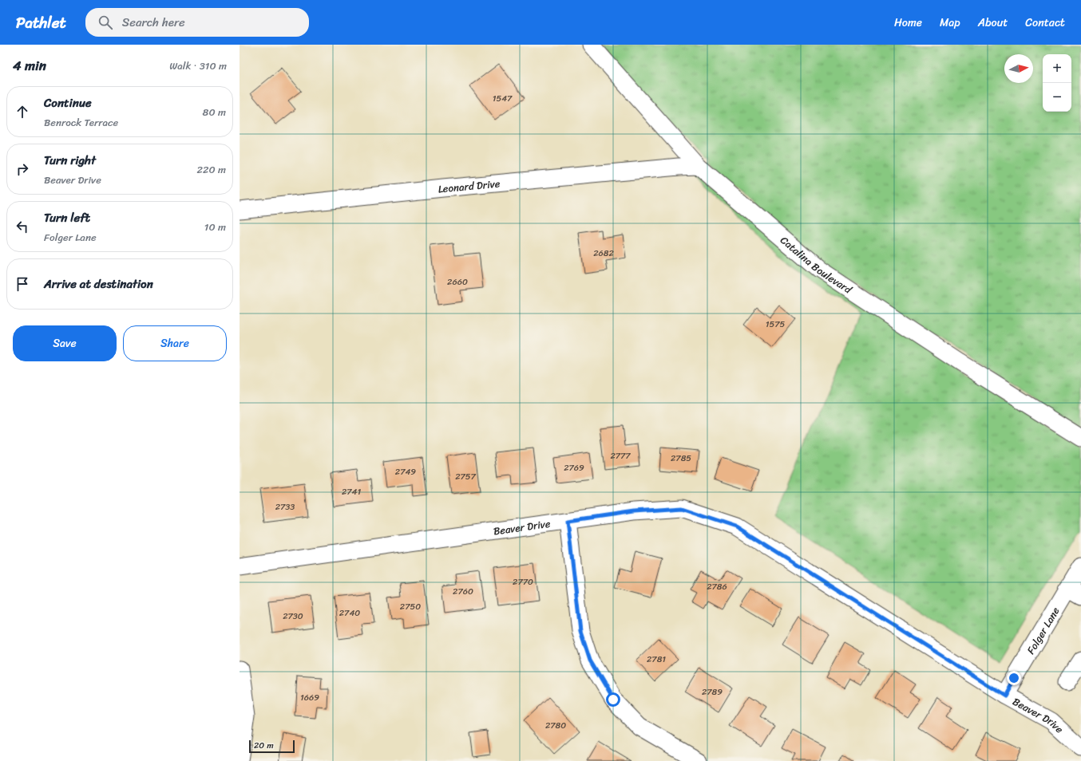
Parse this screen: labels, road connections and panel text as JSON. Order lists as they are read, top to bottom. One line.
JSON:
{"streets":{"street":["Leonard Drive","Catalina Boulevard","Beaver Drive","Folger Lane"]},"crossings":[["Leonard Drive","Catalina Boulevard"],["Beaver Drive","Folger Lane"]],"house_numbers":["1547","2682","2660","1575","2777","2785","2769","2749","2757","2741","2733","2770","2786","2760","2750","2740","2730","2781","2789","1669","2780"],"scale_bar":"20 m","north":"right","page":{"header":"Pathlet","search":"Search here","nav":["Home","Map","About","Contact"],"heading":["4 min","Walk · 310 m"],"map_buttons":["+","−"],"list":[["Continue","Benrock Terrace","80 m"],["Turn right","Beaver Drive","220 m"],["Turn left","Folger Lane","10 m"],"Arrive at destination"],"buttons":["Save","Share"],"scale":"20 m"}}
